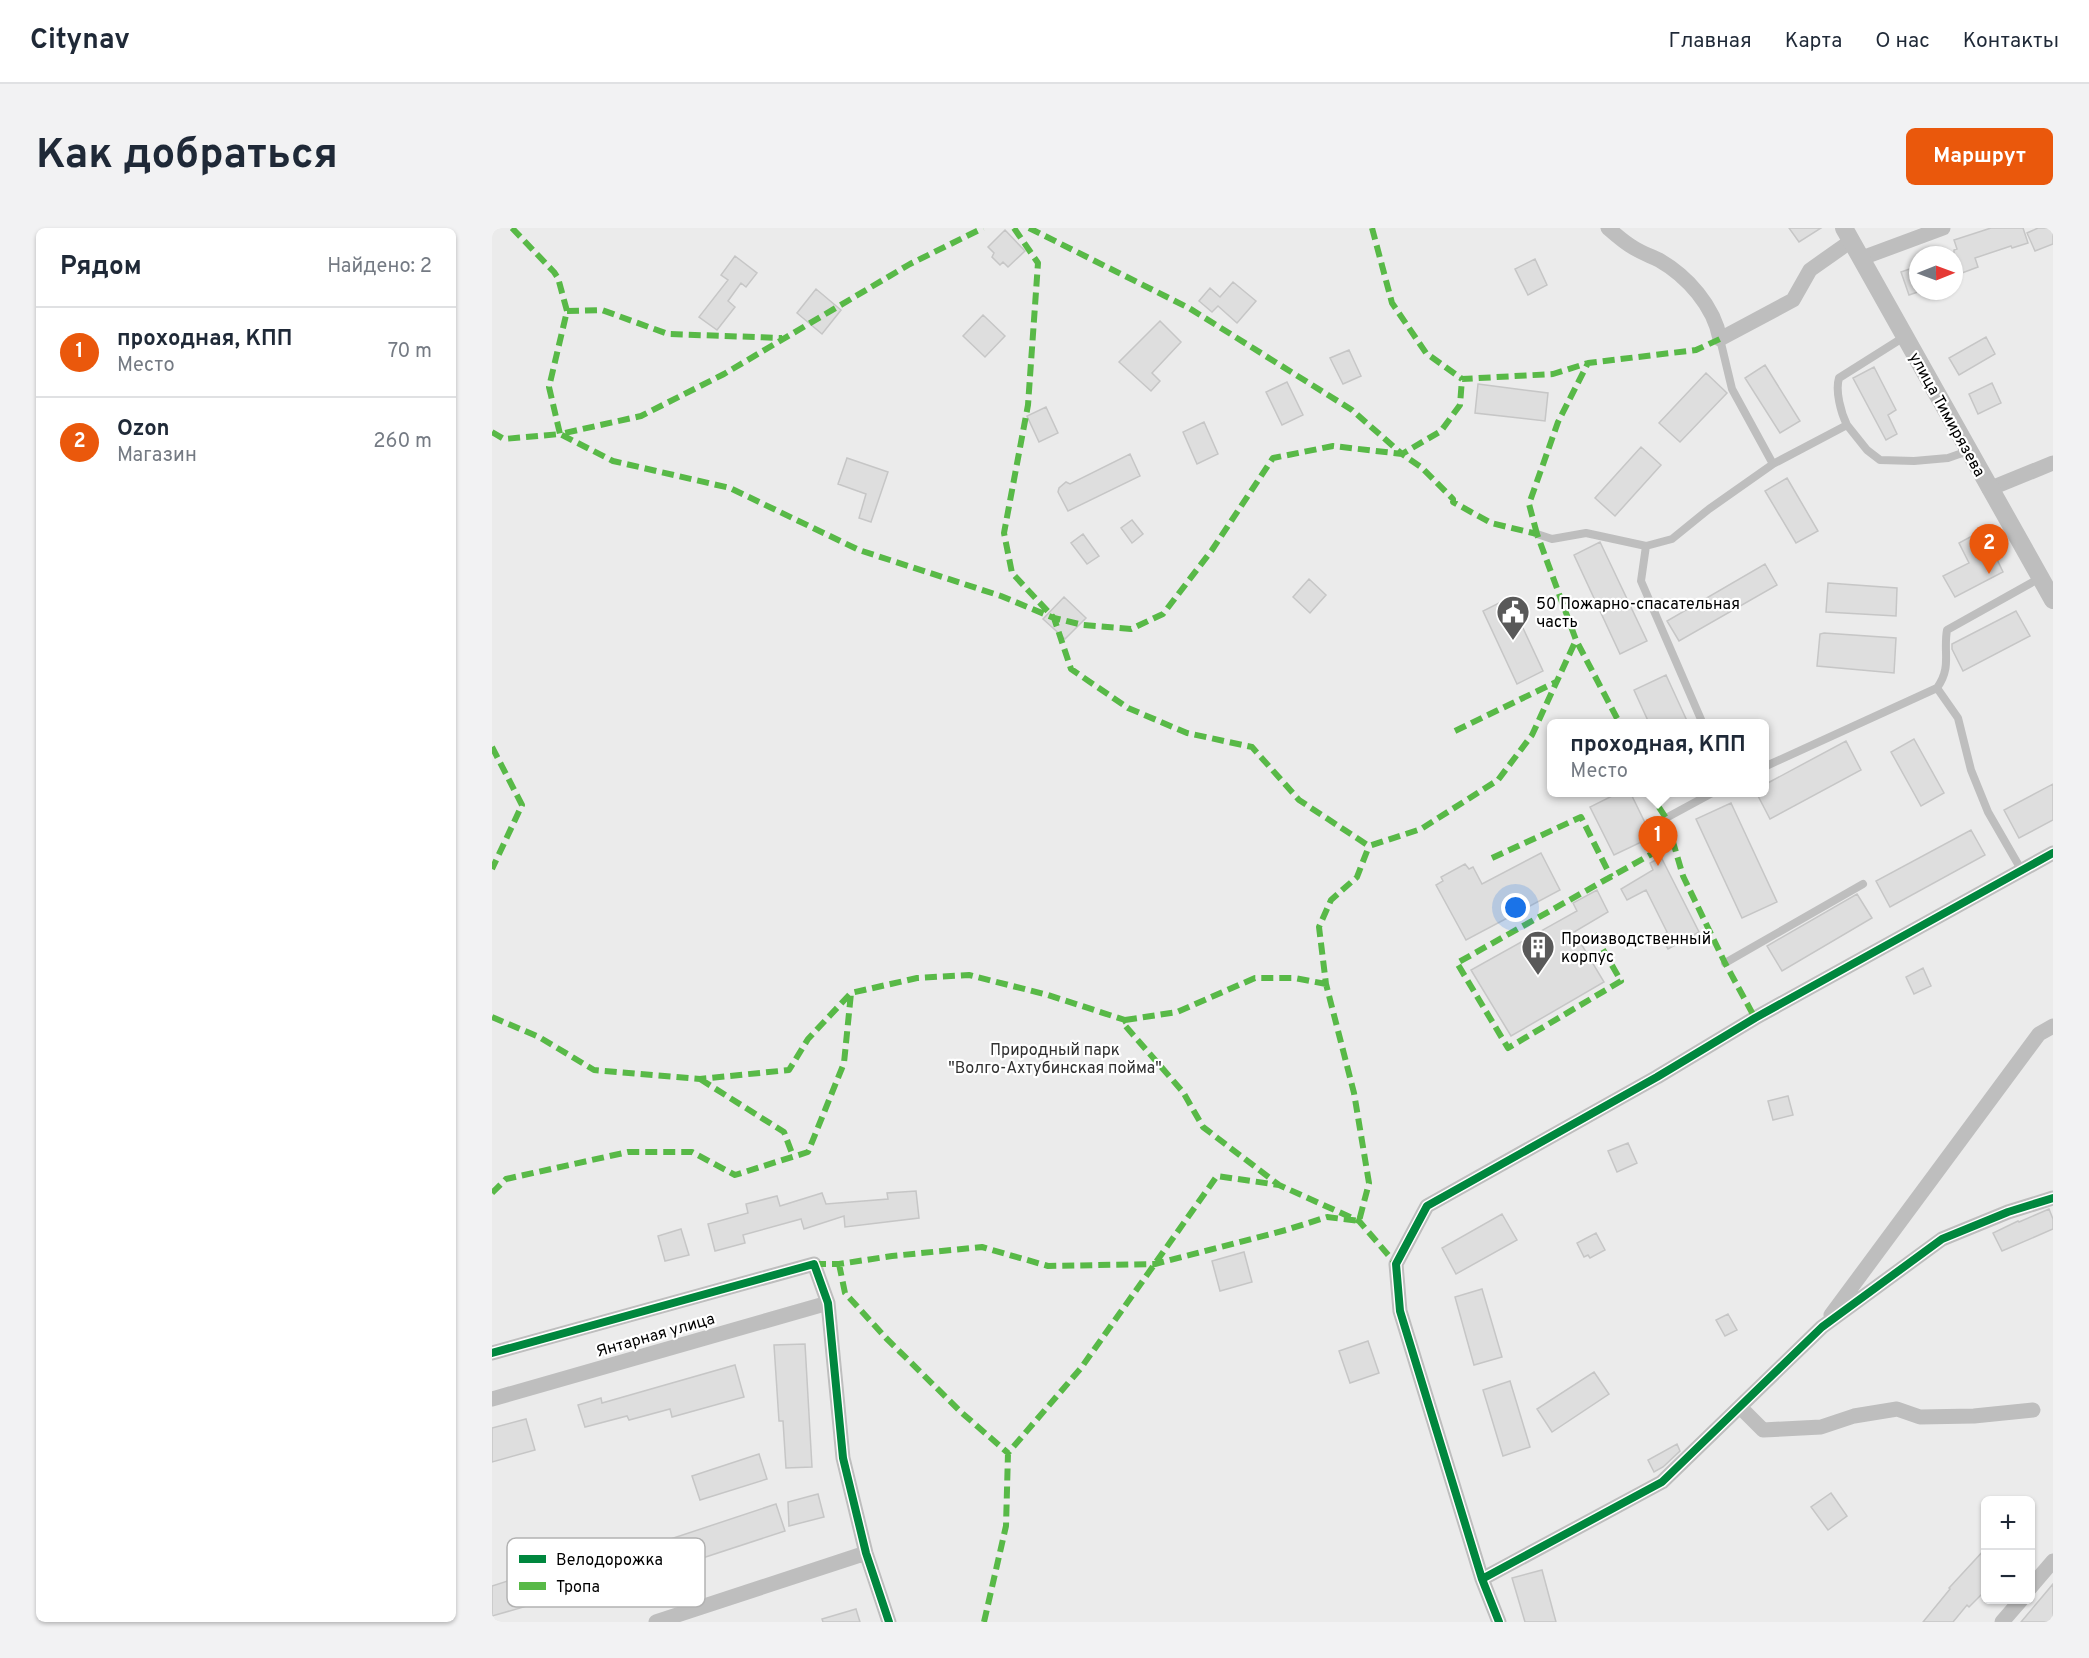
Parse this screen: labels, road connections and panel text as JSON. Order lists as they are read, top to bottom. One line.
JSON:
{"streets":{"street":["улица Тимирязева","Янтарная улица"]},"parks":["Природный парк \"Волго-Ахтубинская пойма\""],"places":{"public building":["50 Пожарно-спасательная часть"],"building":["Производственный корпус"]},"legend":["Велодорожка","Тропа"],"north":"right","page":{"header":"Citynav","nav":["Главная","Карта","О нас","Контакты"],"buttons":"Маршрут","title":"Как добраться","heading":["Рядом","Найдено: 2"],"list":[{"mark":"1","name":"проходная, КПП","note":"Место","value":"70 m"},{"mark":"2","name":"Ozon","note":"Магазин","value":"260 m"}],"pins":["2","1"],"popup":["проходная, КПП","Место"],"map_buttons":["+","−"]}}
